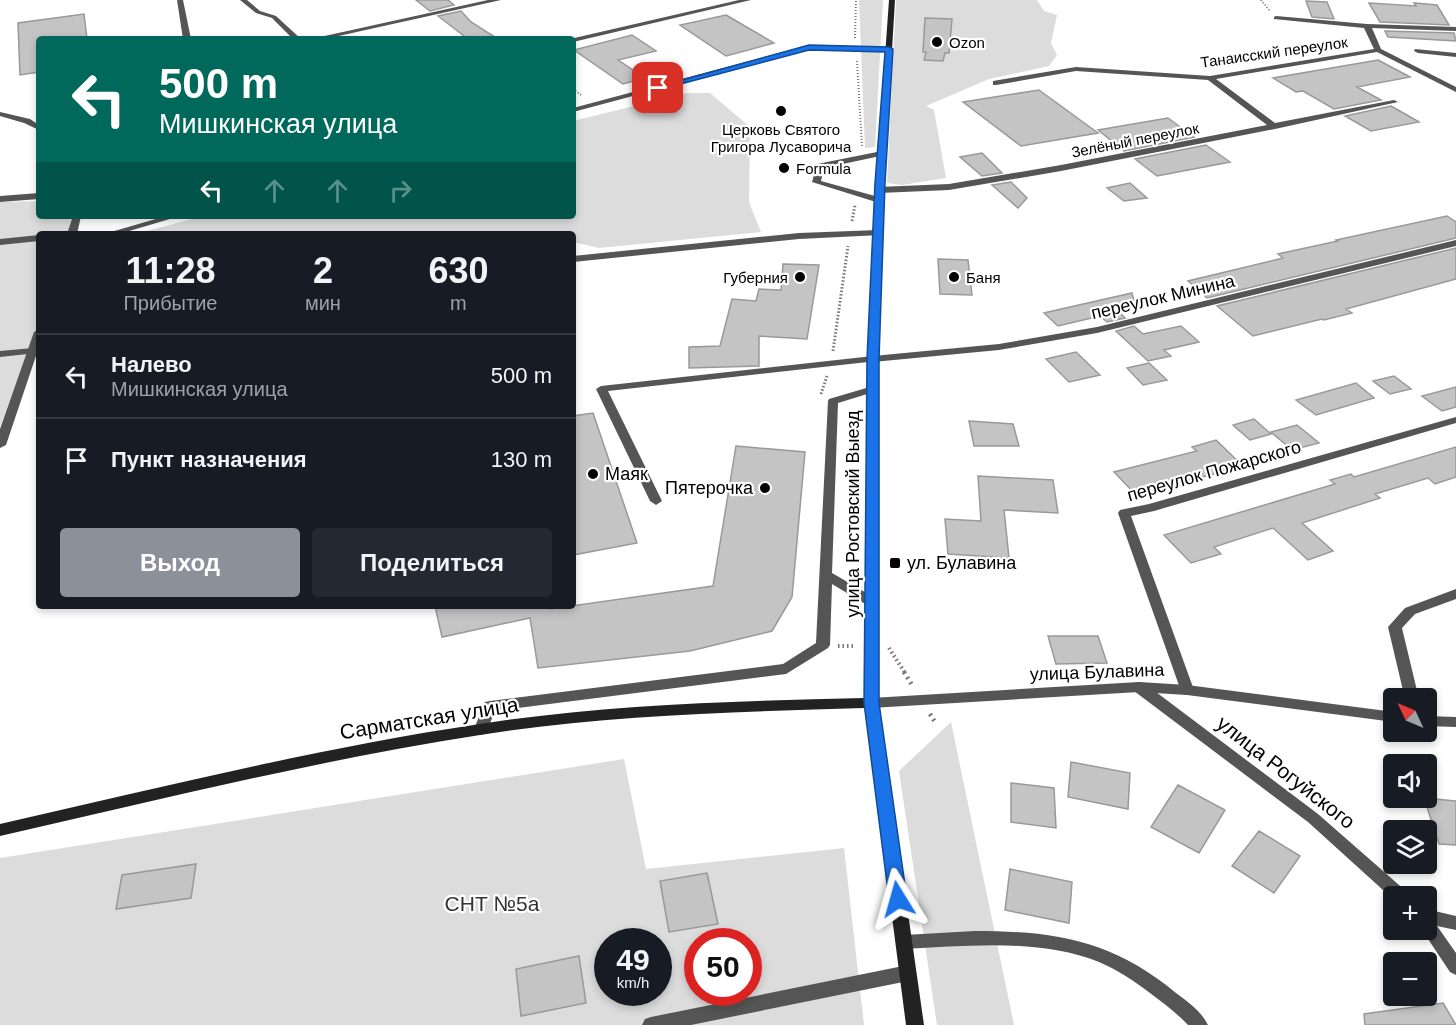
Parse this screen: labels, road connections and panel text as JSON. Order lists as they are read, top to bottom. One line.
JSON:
{"streets":{"main road":["улица Ростовский Выезд","Сарматская улица"],"street":["Танаисский переулок","Зелёный переулок","переулок Минина","переулок Пожарского","улица Булавина","улица Рогуйского"]},"crossings":[["Зелёный переулок","улица Ростовский Выезд"],["переулок Минина","улица Ростовский Выезд"],["переулок Пожарского","улица Булавина"],["улица Ростовский Выезд","улица Булавина"],["улица Ростовский Выезд","Сарматская улица"],["улица Булавина","Сарматская улица"],["улица Булавина","улица Рогуйского"]],"parks":["СНТ №5а"],"places":{"other":["Ozon","Церковь Святого Григора Лусаворича","Formula","Губерния","Баня","Маяк","Пятерочка"],"transit":["ул. Булавина"]},"north":"top left","page":{"turn":["500 m","Мишкинская улица"],"eta":["11:28","Прибытие","2","мин","630","m"],"list":[{"name":"Налево","note":"Мишкинская улица","value":"500 m"},{"name":"Пункт назначения","value":"130 m"}],"buttons":["Выход","Поделиться"],"map_buttons":["+","−"],"speed":"49 km/h","limit":"50"}}
